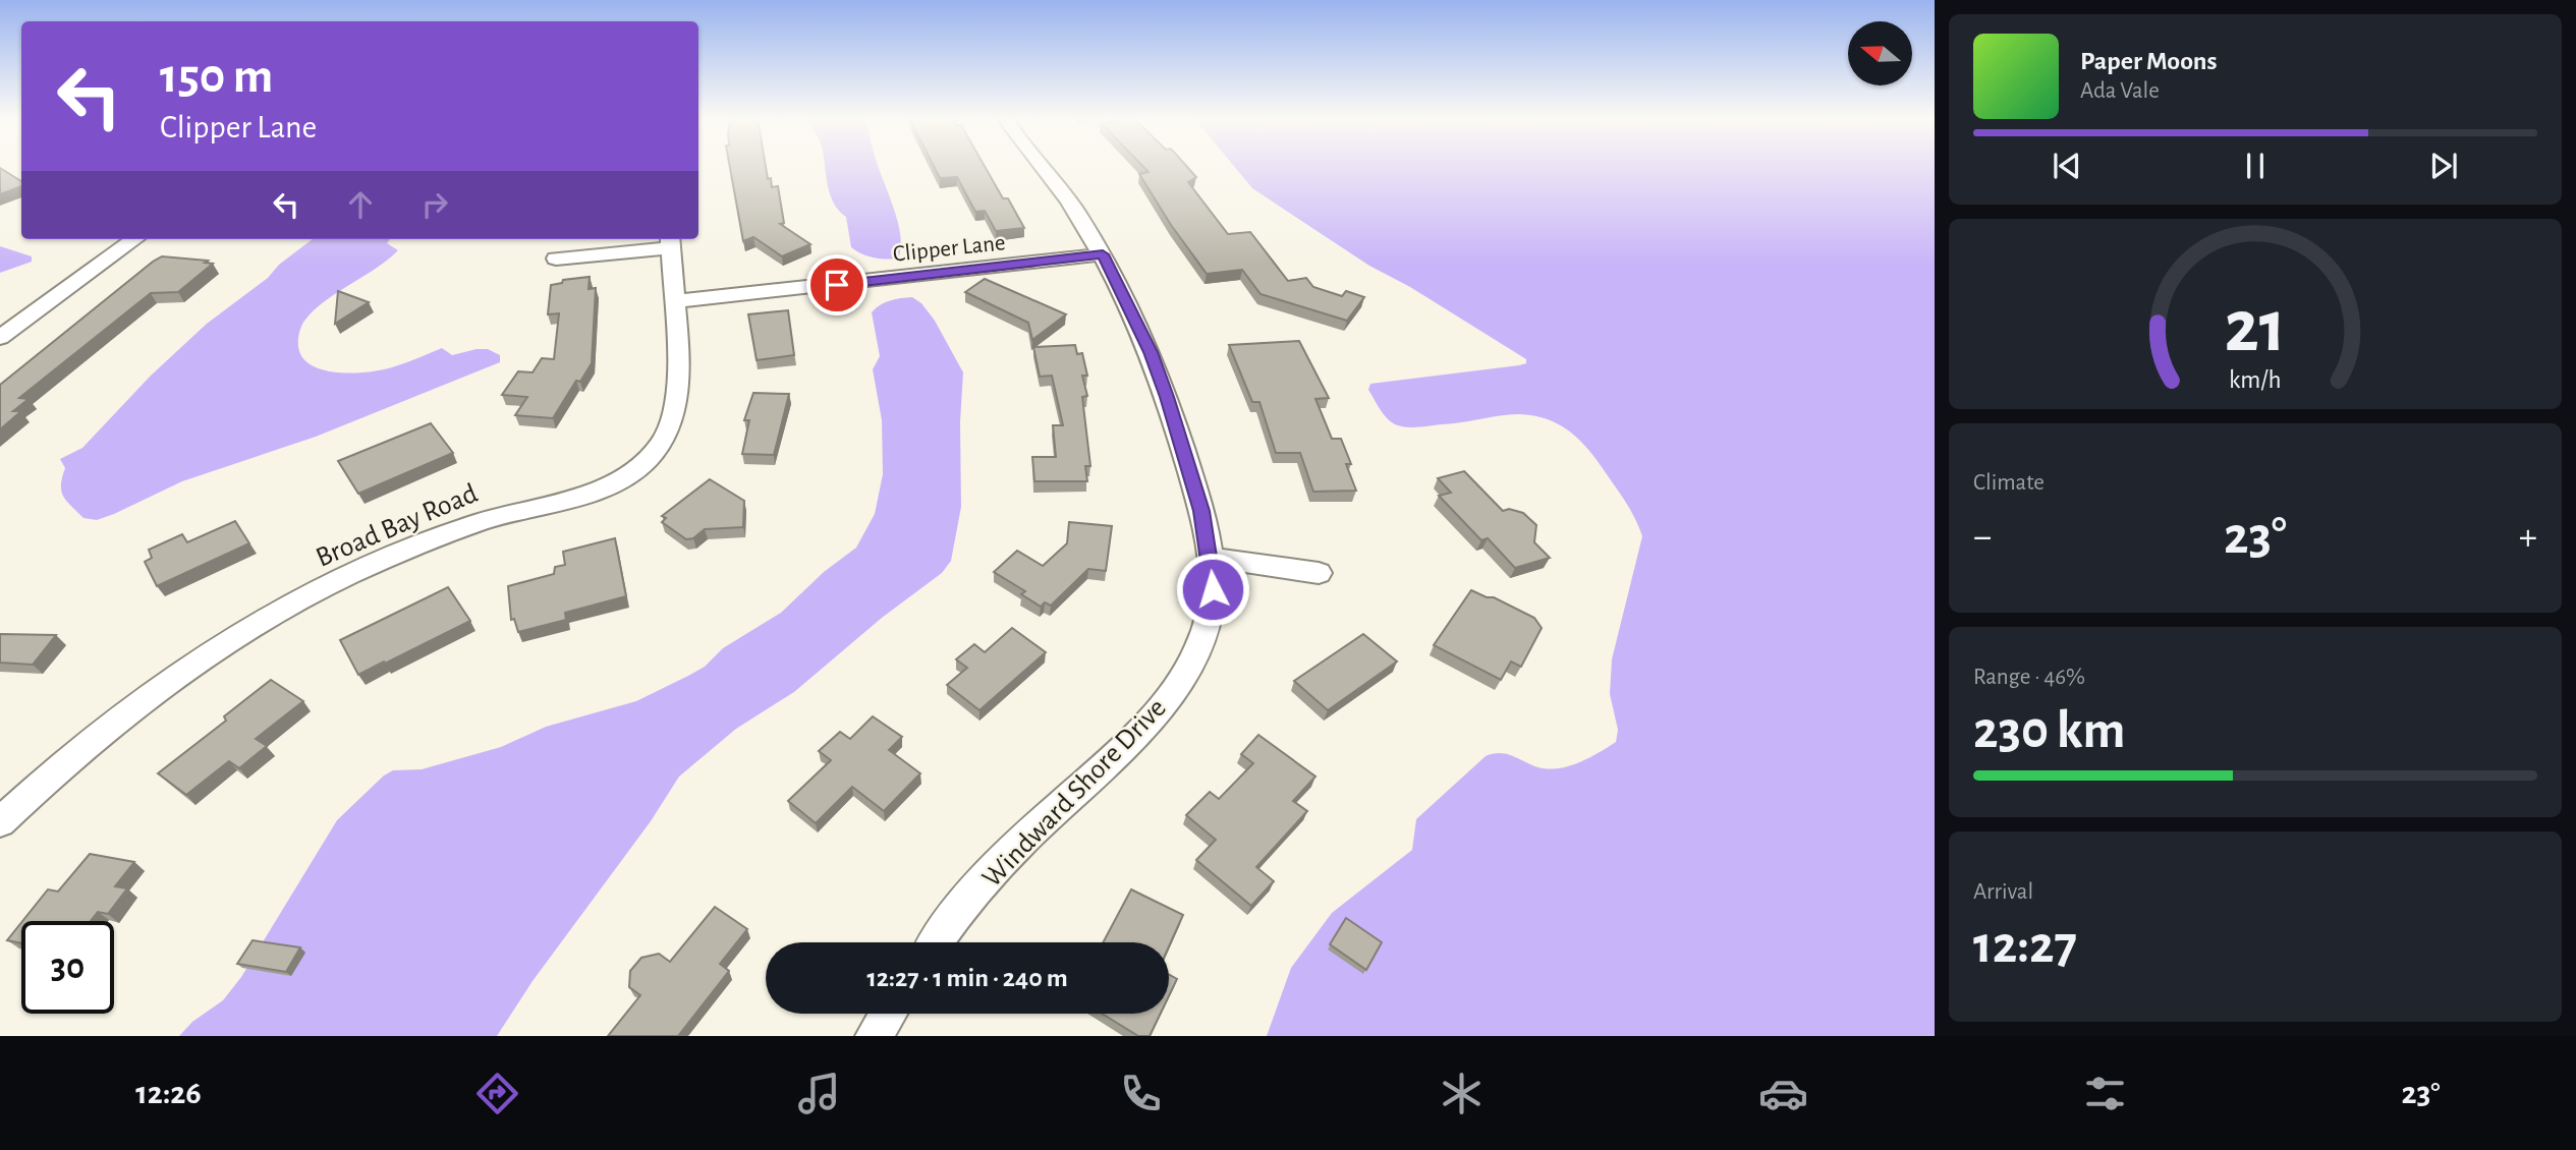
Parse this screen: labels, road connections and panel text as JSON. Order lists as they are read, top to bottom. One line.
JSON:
{"streets":{"street":["Clipper Lane","Broad Bay Road","Windward Shore Drive"]},"crossings":[["Clipper Lane","Broad Bay Road"],["Clipper Lane","Windward Shore Drive"]],"north":"left","page":{"turn":["150 m","Clipper Lane"],"song":["Paper Moons","Ada Vale"],"tile":["Climate",["Range · 46%","230 km"],["Arrival","12:27"]],"heat":["−","23°","+"],"limit":"30","trip":"12:27 · 1 min · 240 m","tabs":["12:26","23°"],"gauge":["21","km/h"]}}
